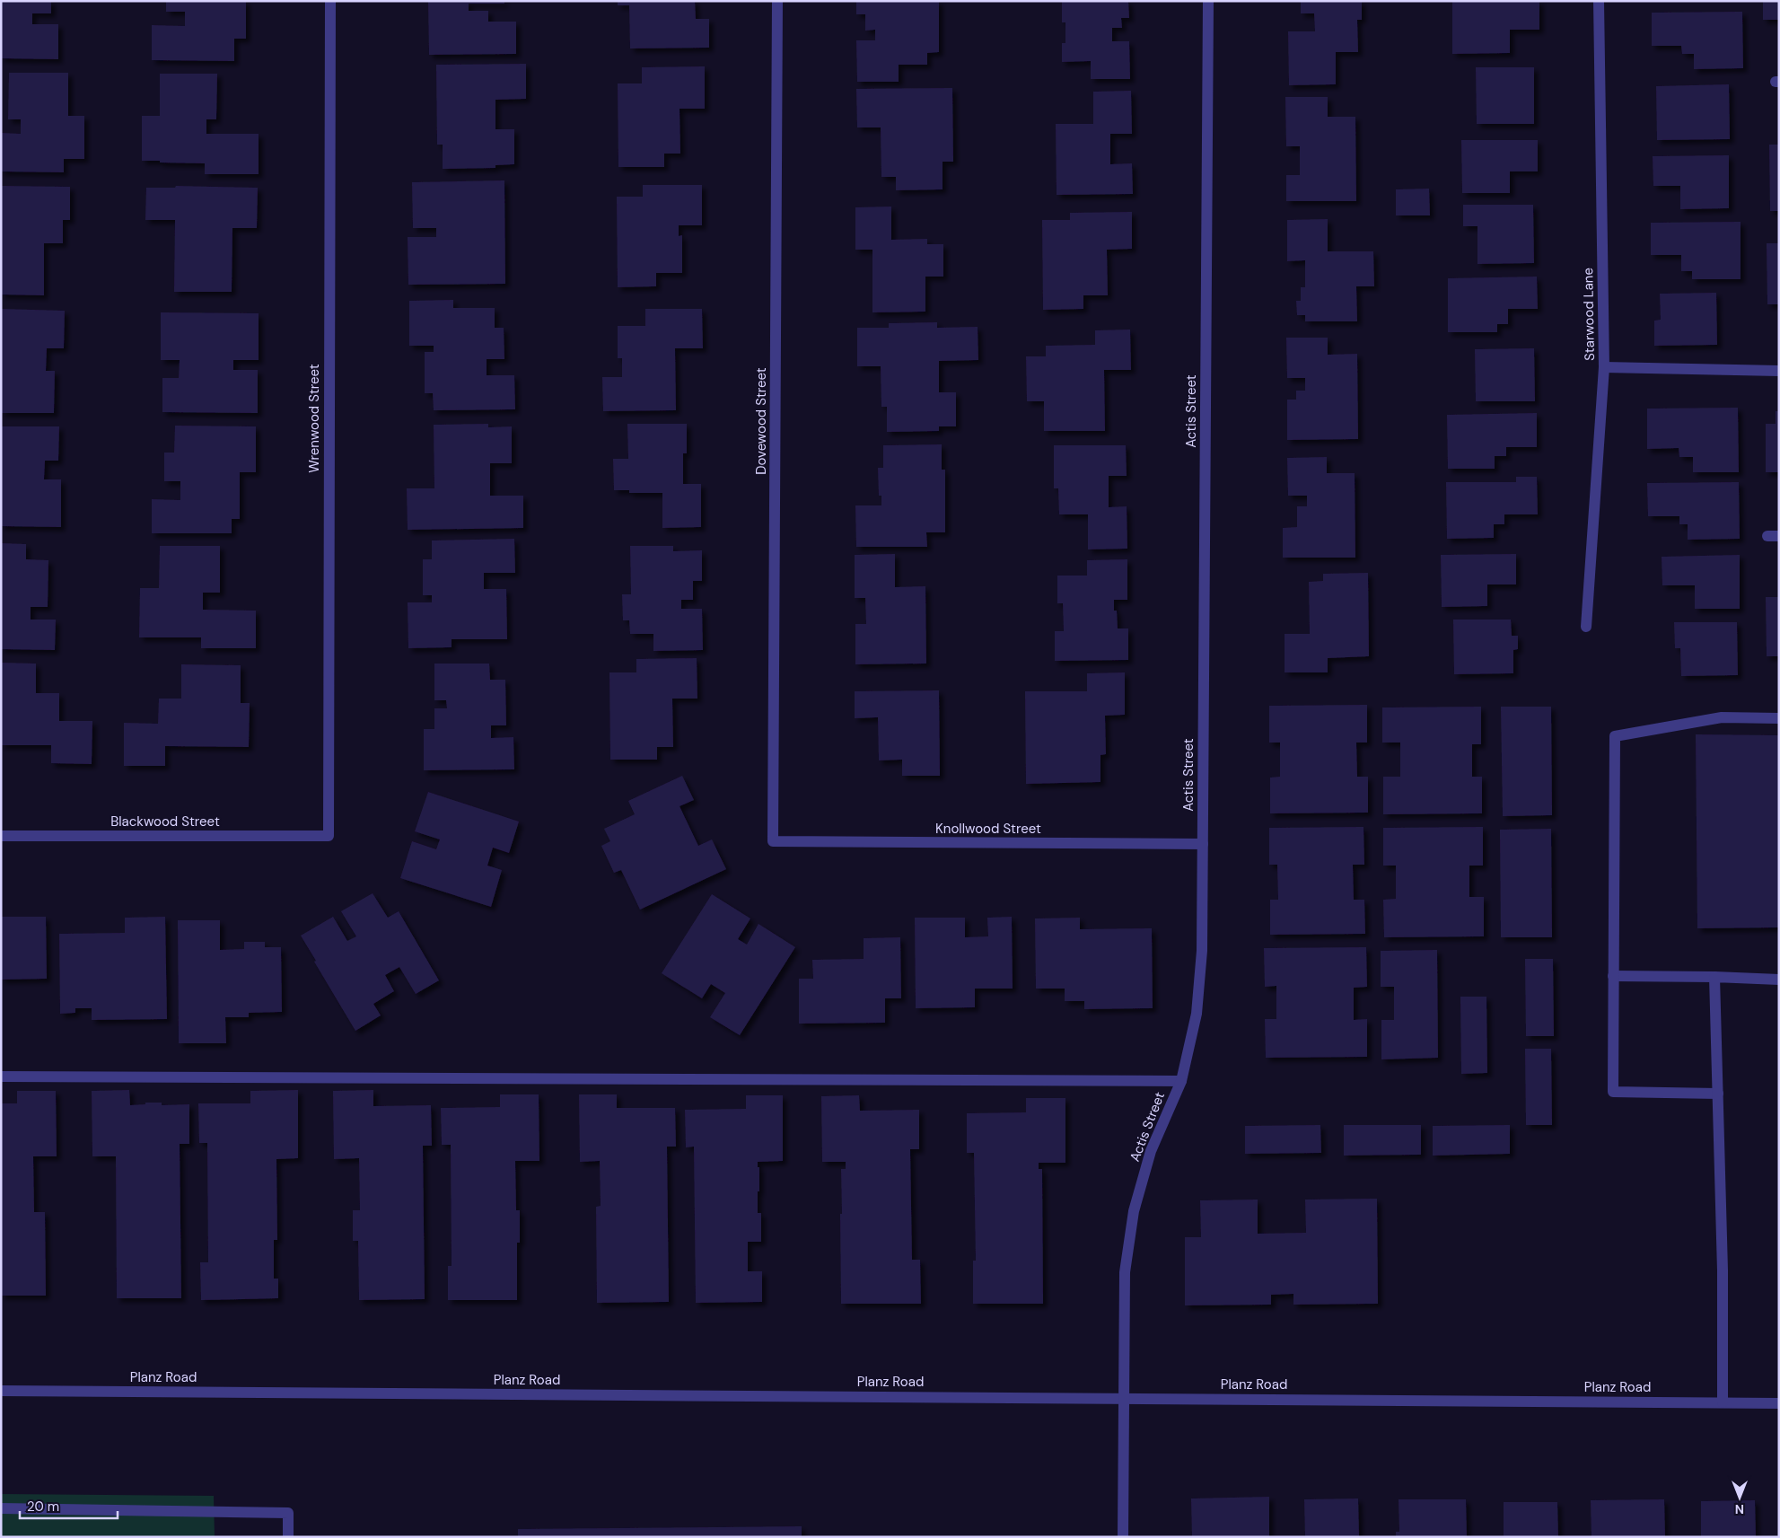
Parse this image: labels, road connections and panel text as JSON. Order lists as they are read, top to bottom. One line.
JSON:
{"streets":{"street":["Starwood Lane","Actis Street","Wrenwood Street","Dovewood Street","Blackwood Street","Knollwood Street","Planz Road"]},"crossings":[["Actis Street","Knollwood Street"],["Actis Street","Planz Road"],["Wrenwood Street","Blackwood Street"],["Dovewood Street","Knollwood Street"]],"scale_bar":"20 m","north":"bottom"}
